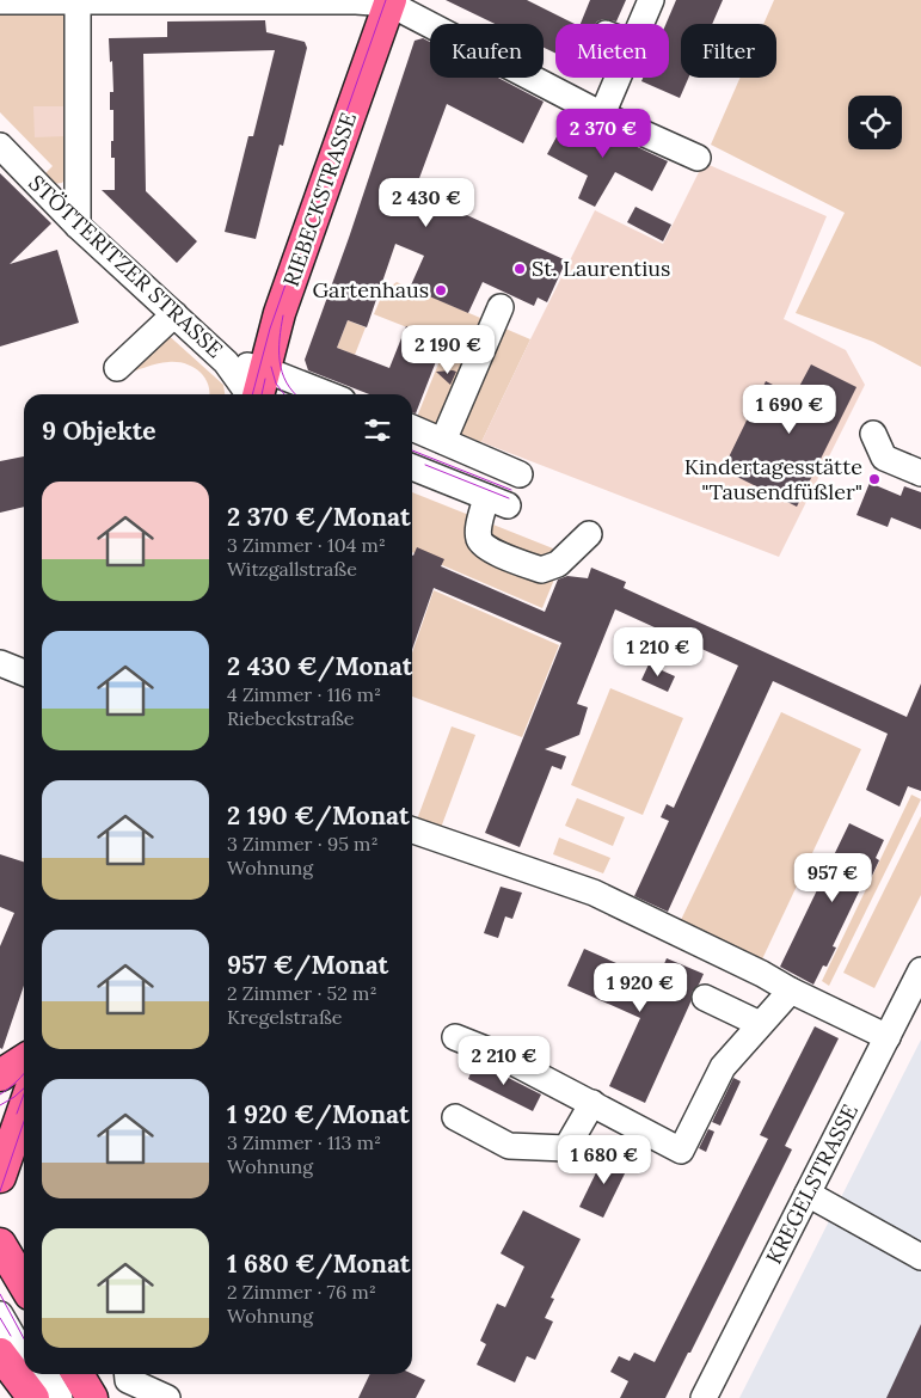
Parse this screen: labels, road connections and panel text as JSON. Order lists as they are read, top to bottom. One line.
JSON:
{"streets":{"main road":["RIEBECKSTRASSE"],"street":["STÖTTERITZER STRASSE","KREGELSTRASSE"]},"crossings":[["RIEBECKSTRASSE","STÖTTERITZER STRASSE"]],"places":["St. Laurentius","Gartenhaus","Kindertagesstätte \"Tausendfüßler\""],"page":{"chip":["Kaufen","Mieten","Filter"],"price":["2 370 €","2 430 €","2 190 €","1 690 €","1 210 €","957 €","1 920 €","2 210 €","1 680 €"],"heading":"9 Objekte","list":[{"name":"2 370 €/Monat","note":"3 Zimmer · 104 m² · Witzgallstraße"},{"name":"2 430 €/Monat","note":"4 Zimmer · 116 m² · Riebeckstraße"},{"name":"2 190 €/Monat","note":"3 Zimmer · 95 m² · Wohnung"},{"name":"957 €/Monat","note":"2 Zimmer · 52 m² · Kregelstraße"},{"name":"1 920 €/Monat","note":"3 Zimmer · 113 m² · Wohnung"},{"name":"1 680 €/Monat","note":"2 Zimmer · 76 m² · Wohnung"}]}}
